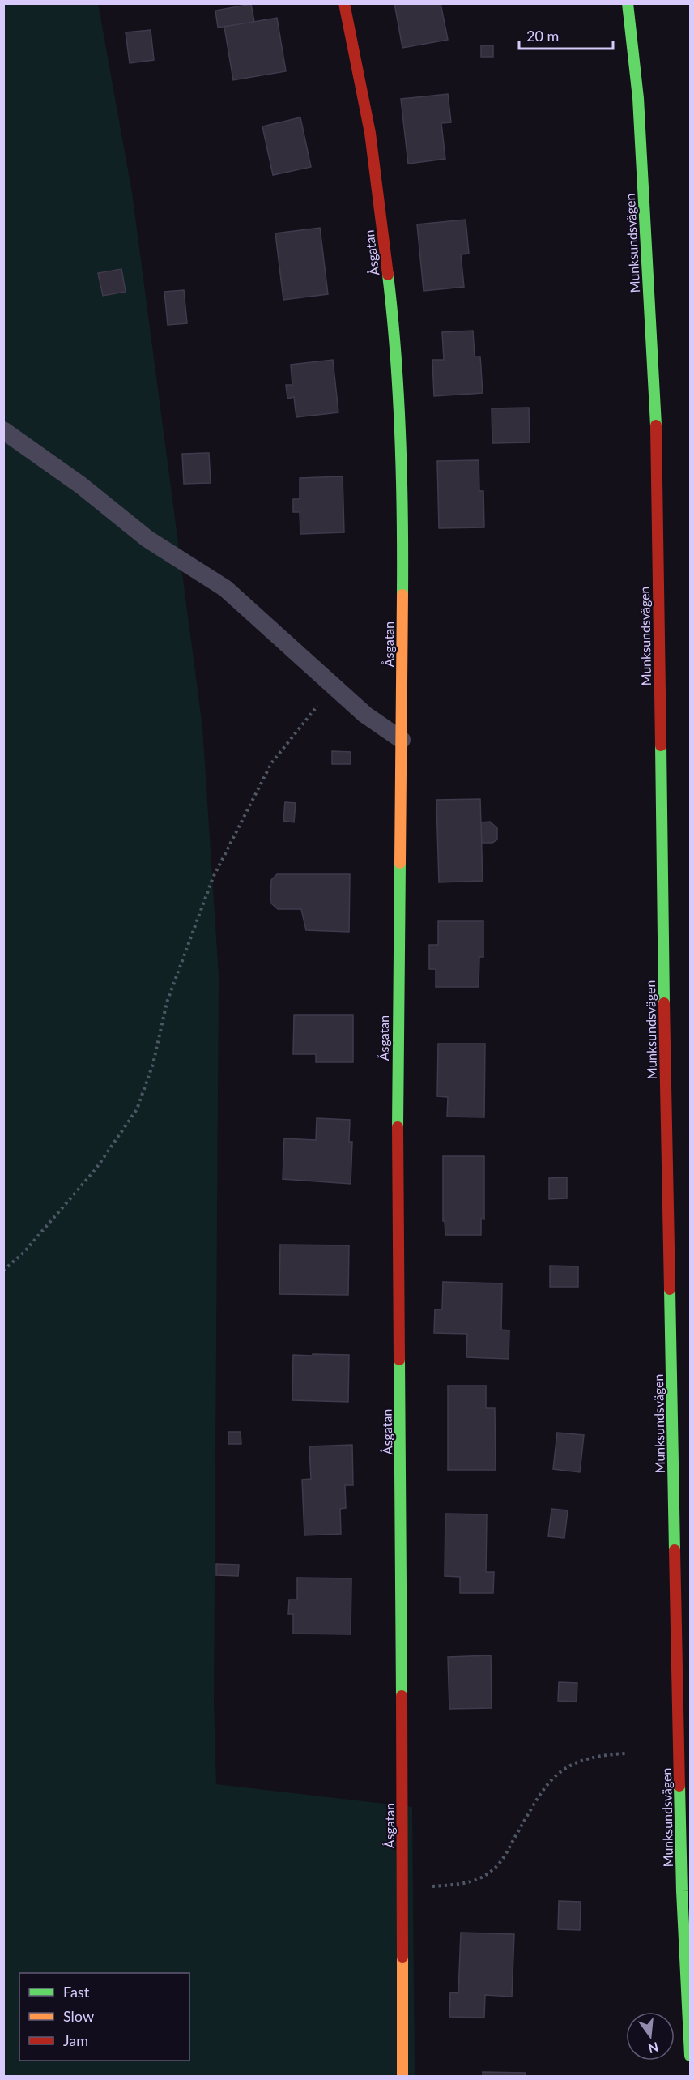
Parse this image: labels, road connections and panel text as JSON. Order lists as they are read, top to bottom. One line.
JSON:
{"streets":{"street":["Munksundsvägen","Åsgatan"]},"legend":["Fast","Slow","Jam"],"scale_bar":"20 m","north":"bottom"}
